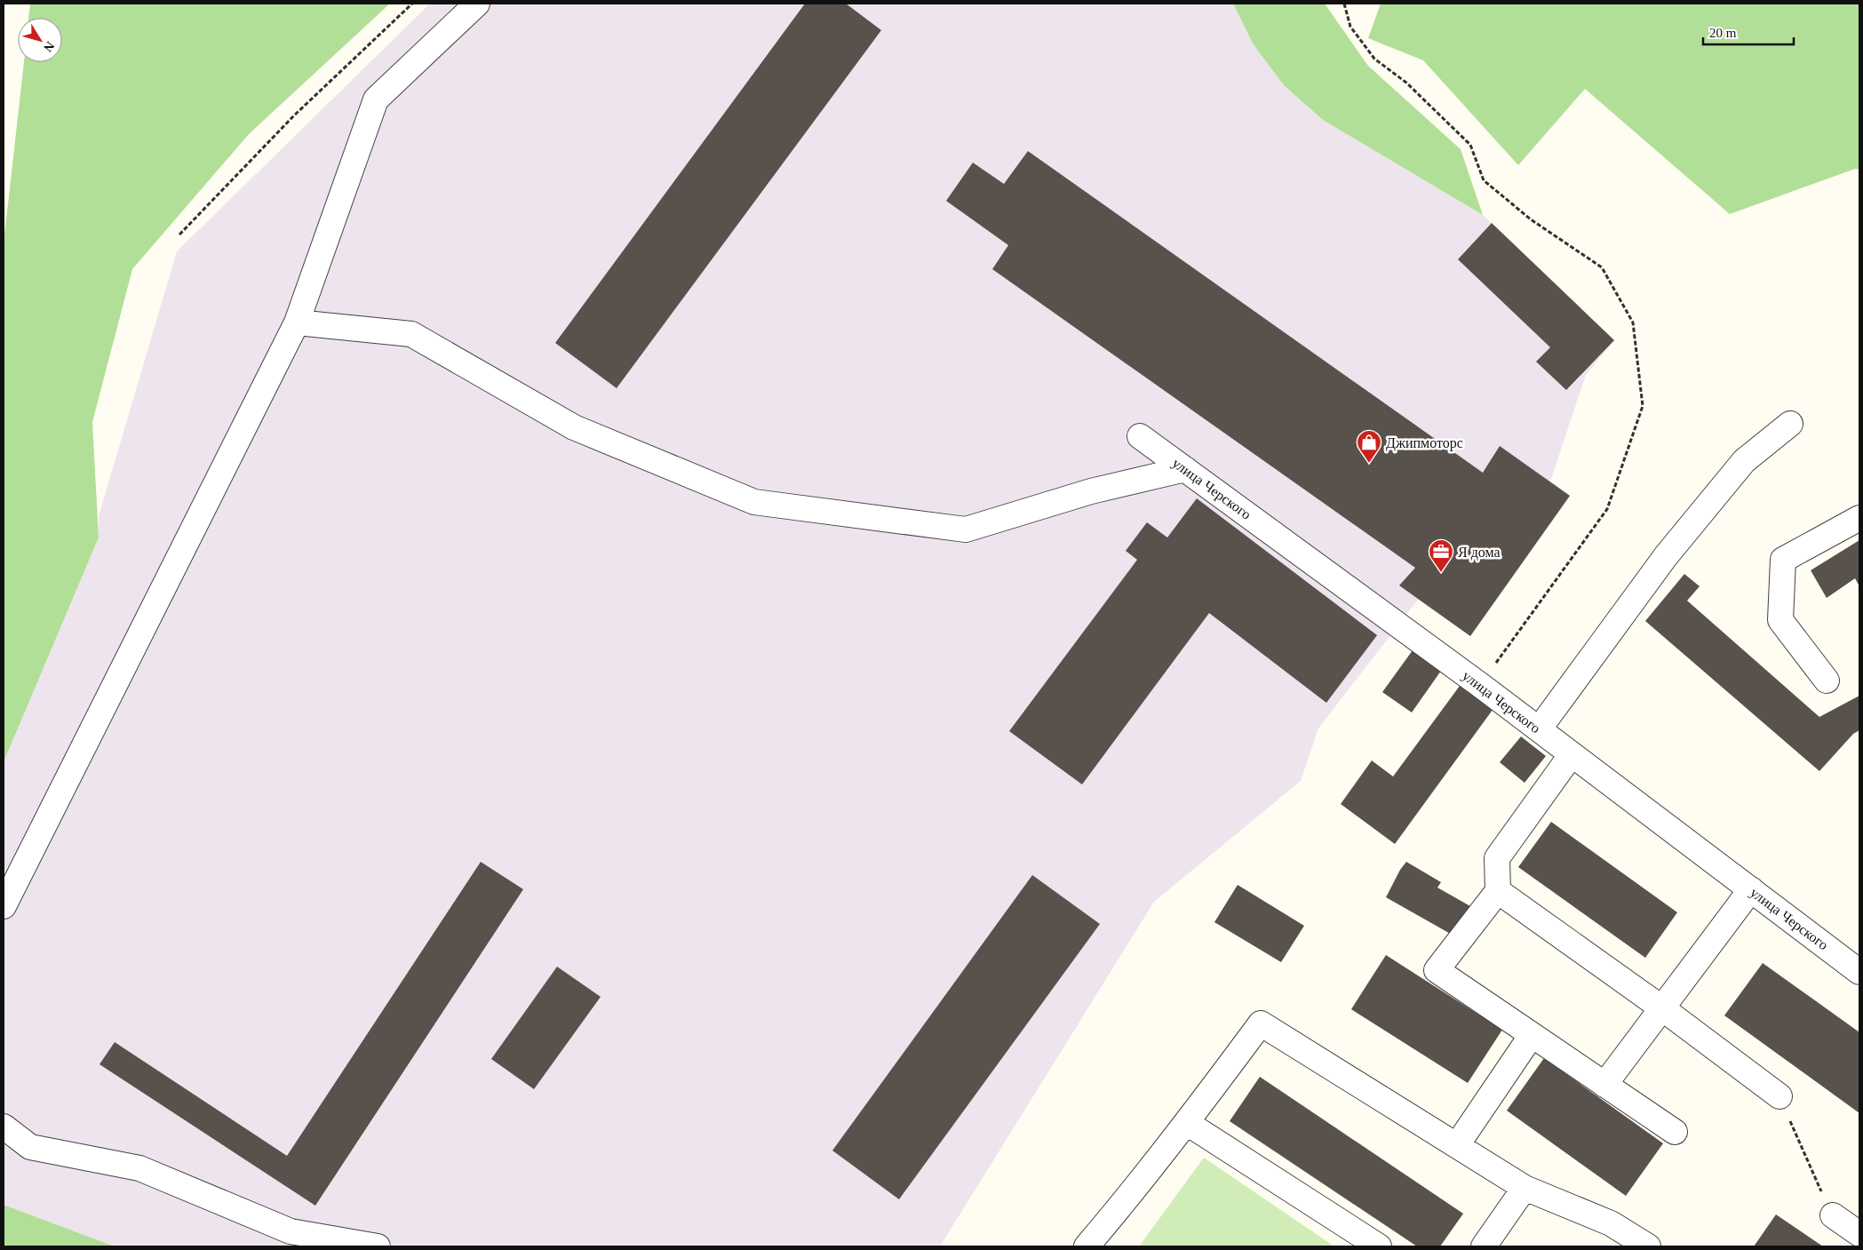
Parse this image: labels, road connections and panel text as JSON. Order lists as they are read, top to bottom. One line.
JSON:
{"streets":{"street":["улица Черского"]},"places":{"shop":["Джипмоторс"],"office":["Я дома"]},"scale_bar":"20 m","north":"bottom right"}
